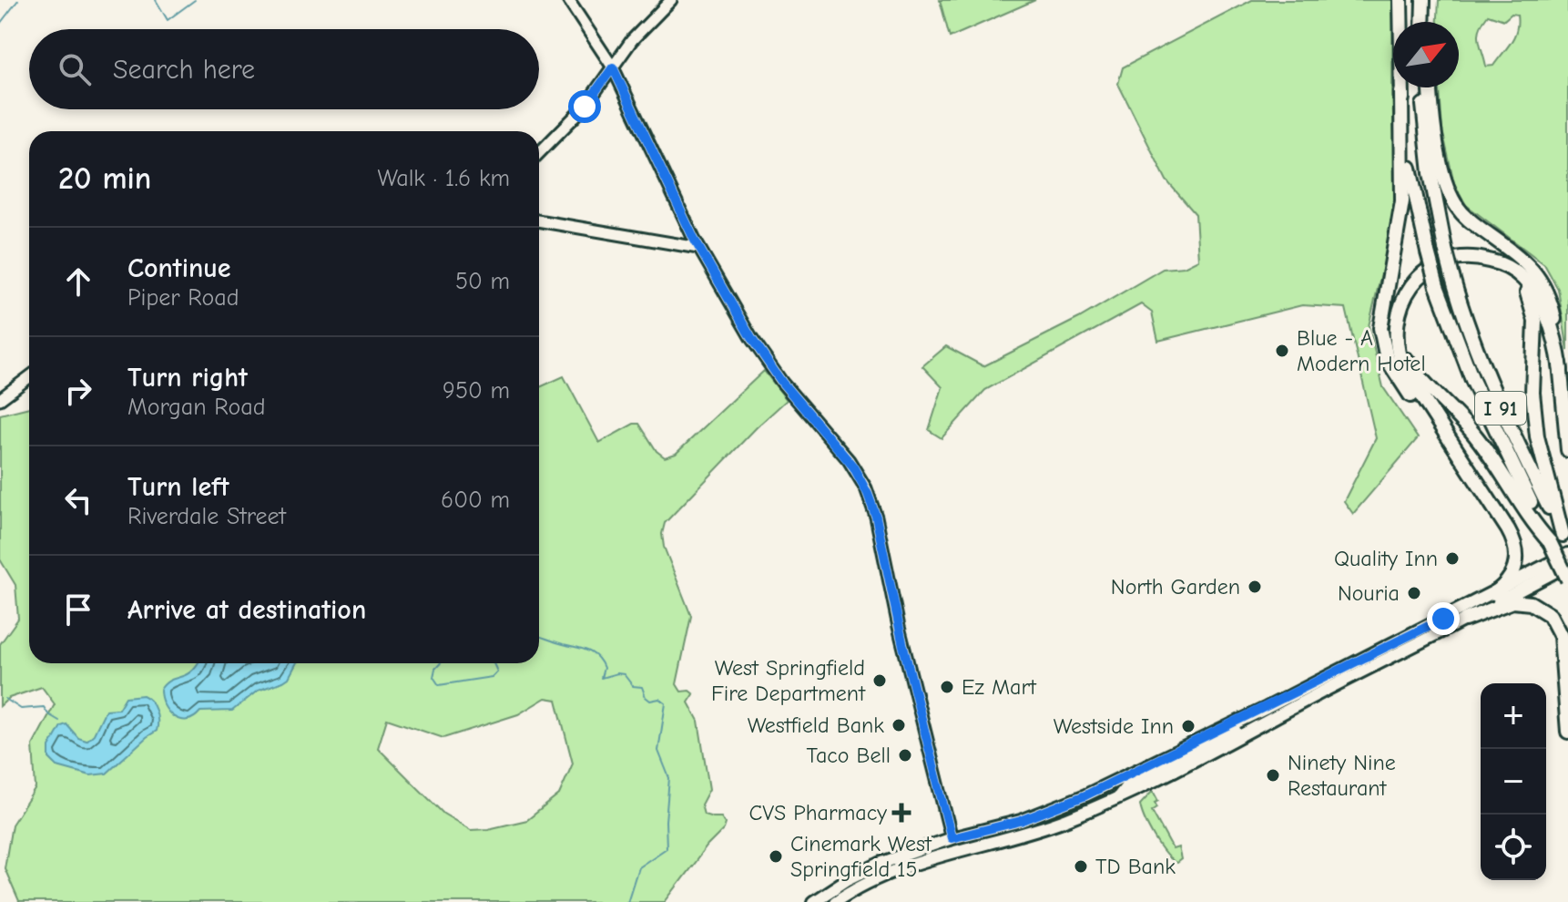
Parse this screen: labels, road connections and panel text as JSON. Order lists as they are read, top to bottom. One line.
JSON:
{"streets":{"highway":["I 91"]},"places":{"other":["Blue - A Modern Hotel","Quality Inn","North Garden","Nouria","West Springfield Fire Department","Ez Mart","Westfield Bank","Westside Inn","Taco Bell","Ninety Nine Restaurant","Cinemark West Springfield 15","TD Bank"],"health":["CVS Pharmacy"]},"north":"top right","page":{"search":"Search here","heading":["20 min","Walk · 1.6 km"],"list":[["Continue","Piper Road","50 m"],["Turn right","Morgan Road","950 m"],["Turn left","Riverdale Street","600 m"],"Arrive at destination"],"map_buttons":["+","−"]}}
